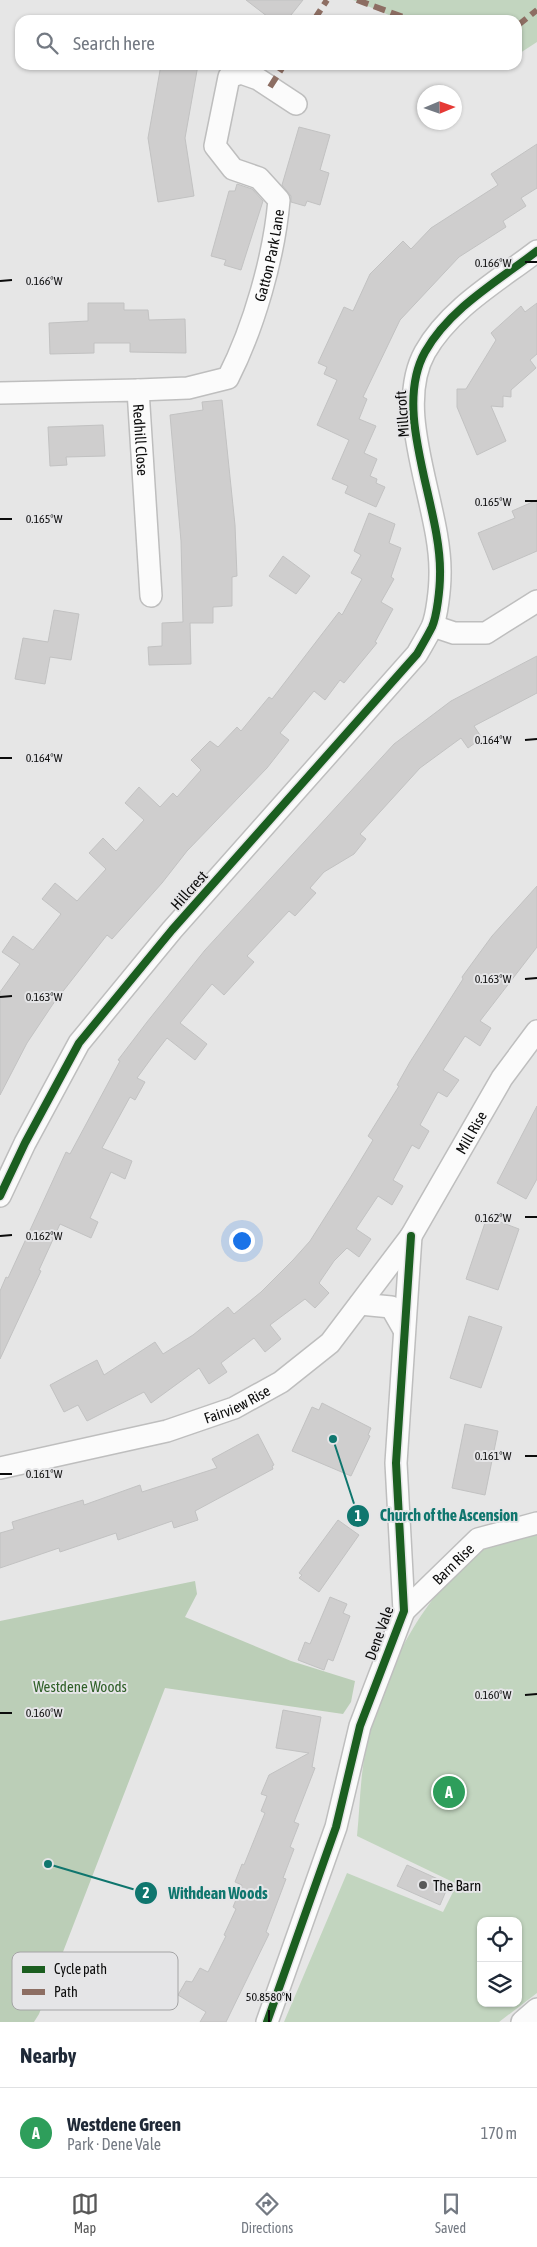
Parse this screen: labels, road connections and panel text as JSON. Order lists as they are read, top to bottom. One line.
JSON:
{"streets":{"street":["Gatton Park Lane","Millcroft","Redhill Close","Hillcrest","Mill Rise","Fairview Rise","Barn Rise","Dene Vale"]},"crossings":[["Gatton Park Lane","Redhill Close"],["Millcroft","Hillcrest"],["Mill Rise","Fairview Rise"],["Mill Rise","Dene Vale"],["Fairview Rise","Dene Vale"],["Barn Rise","Dene Vale"]],"parks":["Westdene Woods"],"places":["Church of the Ascension","Withdean Woods","The Barn"],"legend":["Cycle path","Path"],"north":"right","page":{"search":"Search here","pins":"A","heading":"Nearby","list":[{"mark":"A","name":"Westdene Green","note":"Park · Dene Vale","value":"170 m"}],"nav":["Map","Directions","Saved"]},"coordinates":["0.166°W","0.165°W","0.164°W","0.163°W","0.162°W","0.161°W","0.160°W","50.8580°N"]}
